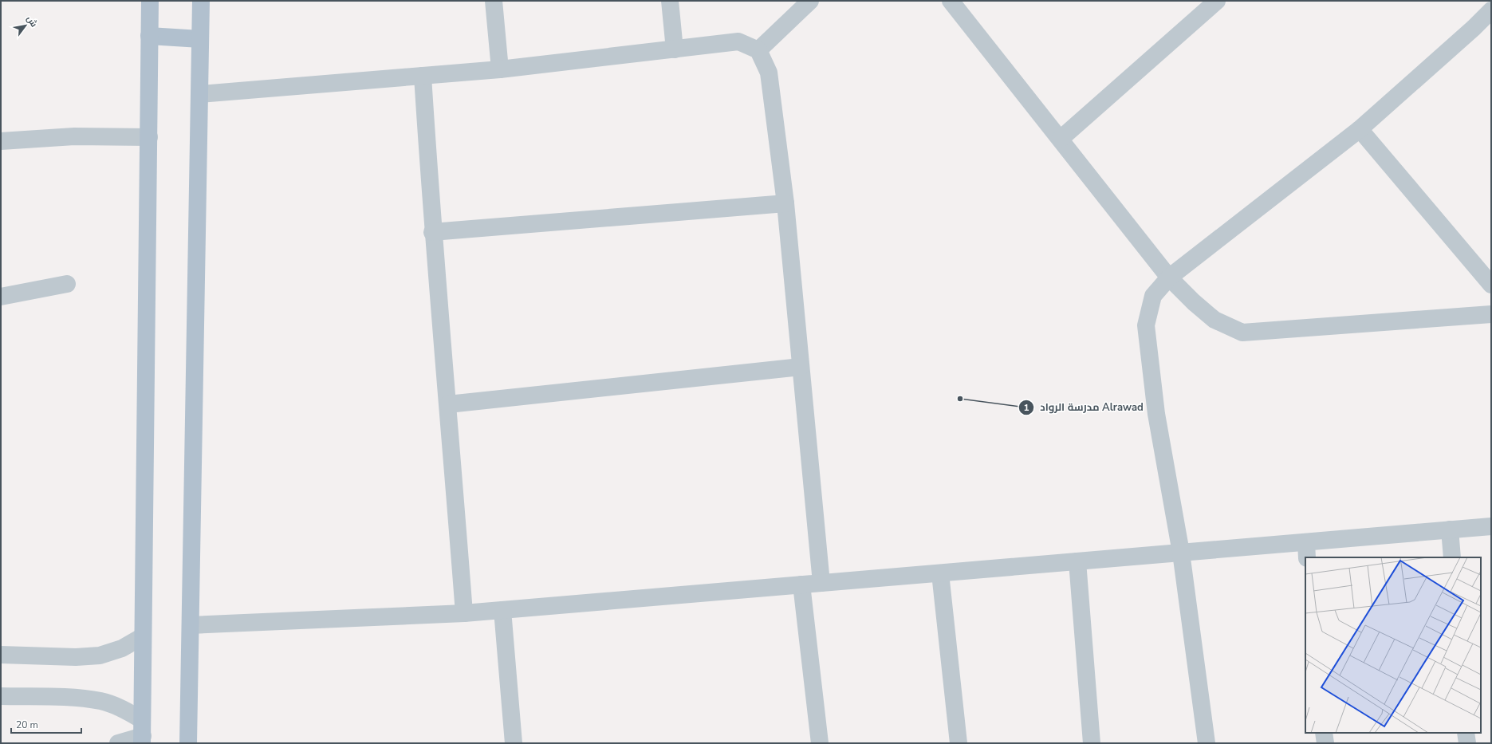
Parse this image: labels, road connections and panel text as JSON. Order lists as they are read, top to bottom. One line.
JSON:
{"places":["مدرسة الرواد Alrawad"],"scale_bar":"20 m","north":"top right"}
